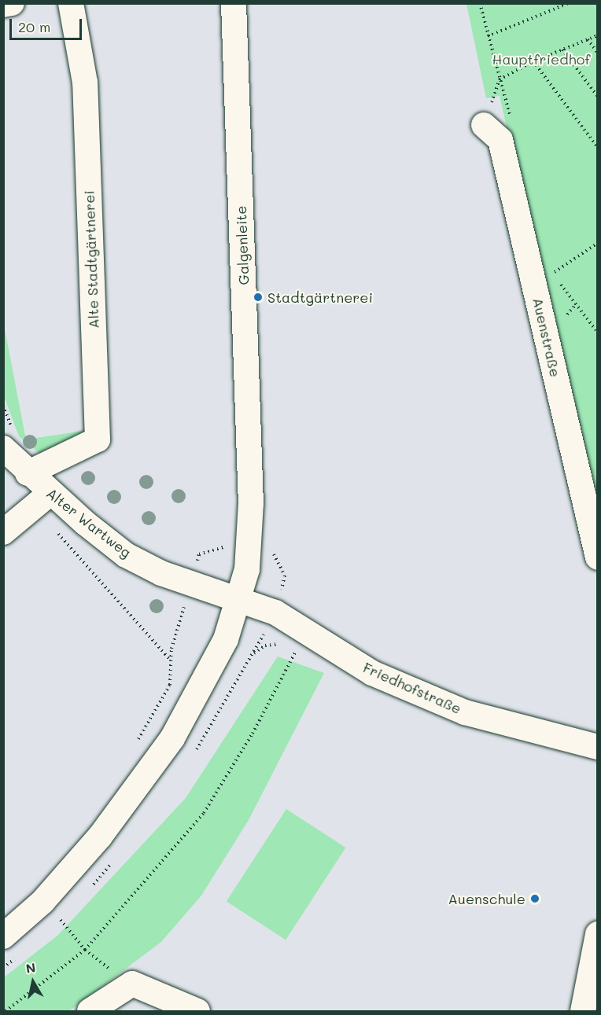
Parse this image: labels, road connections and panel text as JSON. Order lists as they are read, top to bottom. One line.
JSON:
{"streets":{"street":["Galgenleite","Alte Stadtgärtnerei","Auenstraße","Alter Wartweg","Friedhofstraße"]},"crossings":[["Galgenleite","Alter Wartweg"],["Galgenleite","Friedhofstraße"],["Alte Stadtgärtnerei","Alter Wartweg"],["Alter Wartweg","Friedhofstraße"]],"parks":["Hauptfriedhof"],"places":["Stadtgärtnerei","Auenschule"],"scale_bar":"20 m","north":"top"}
